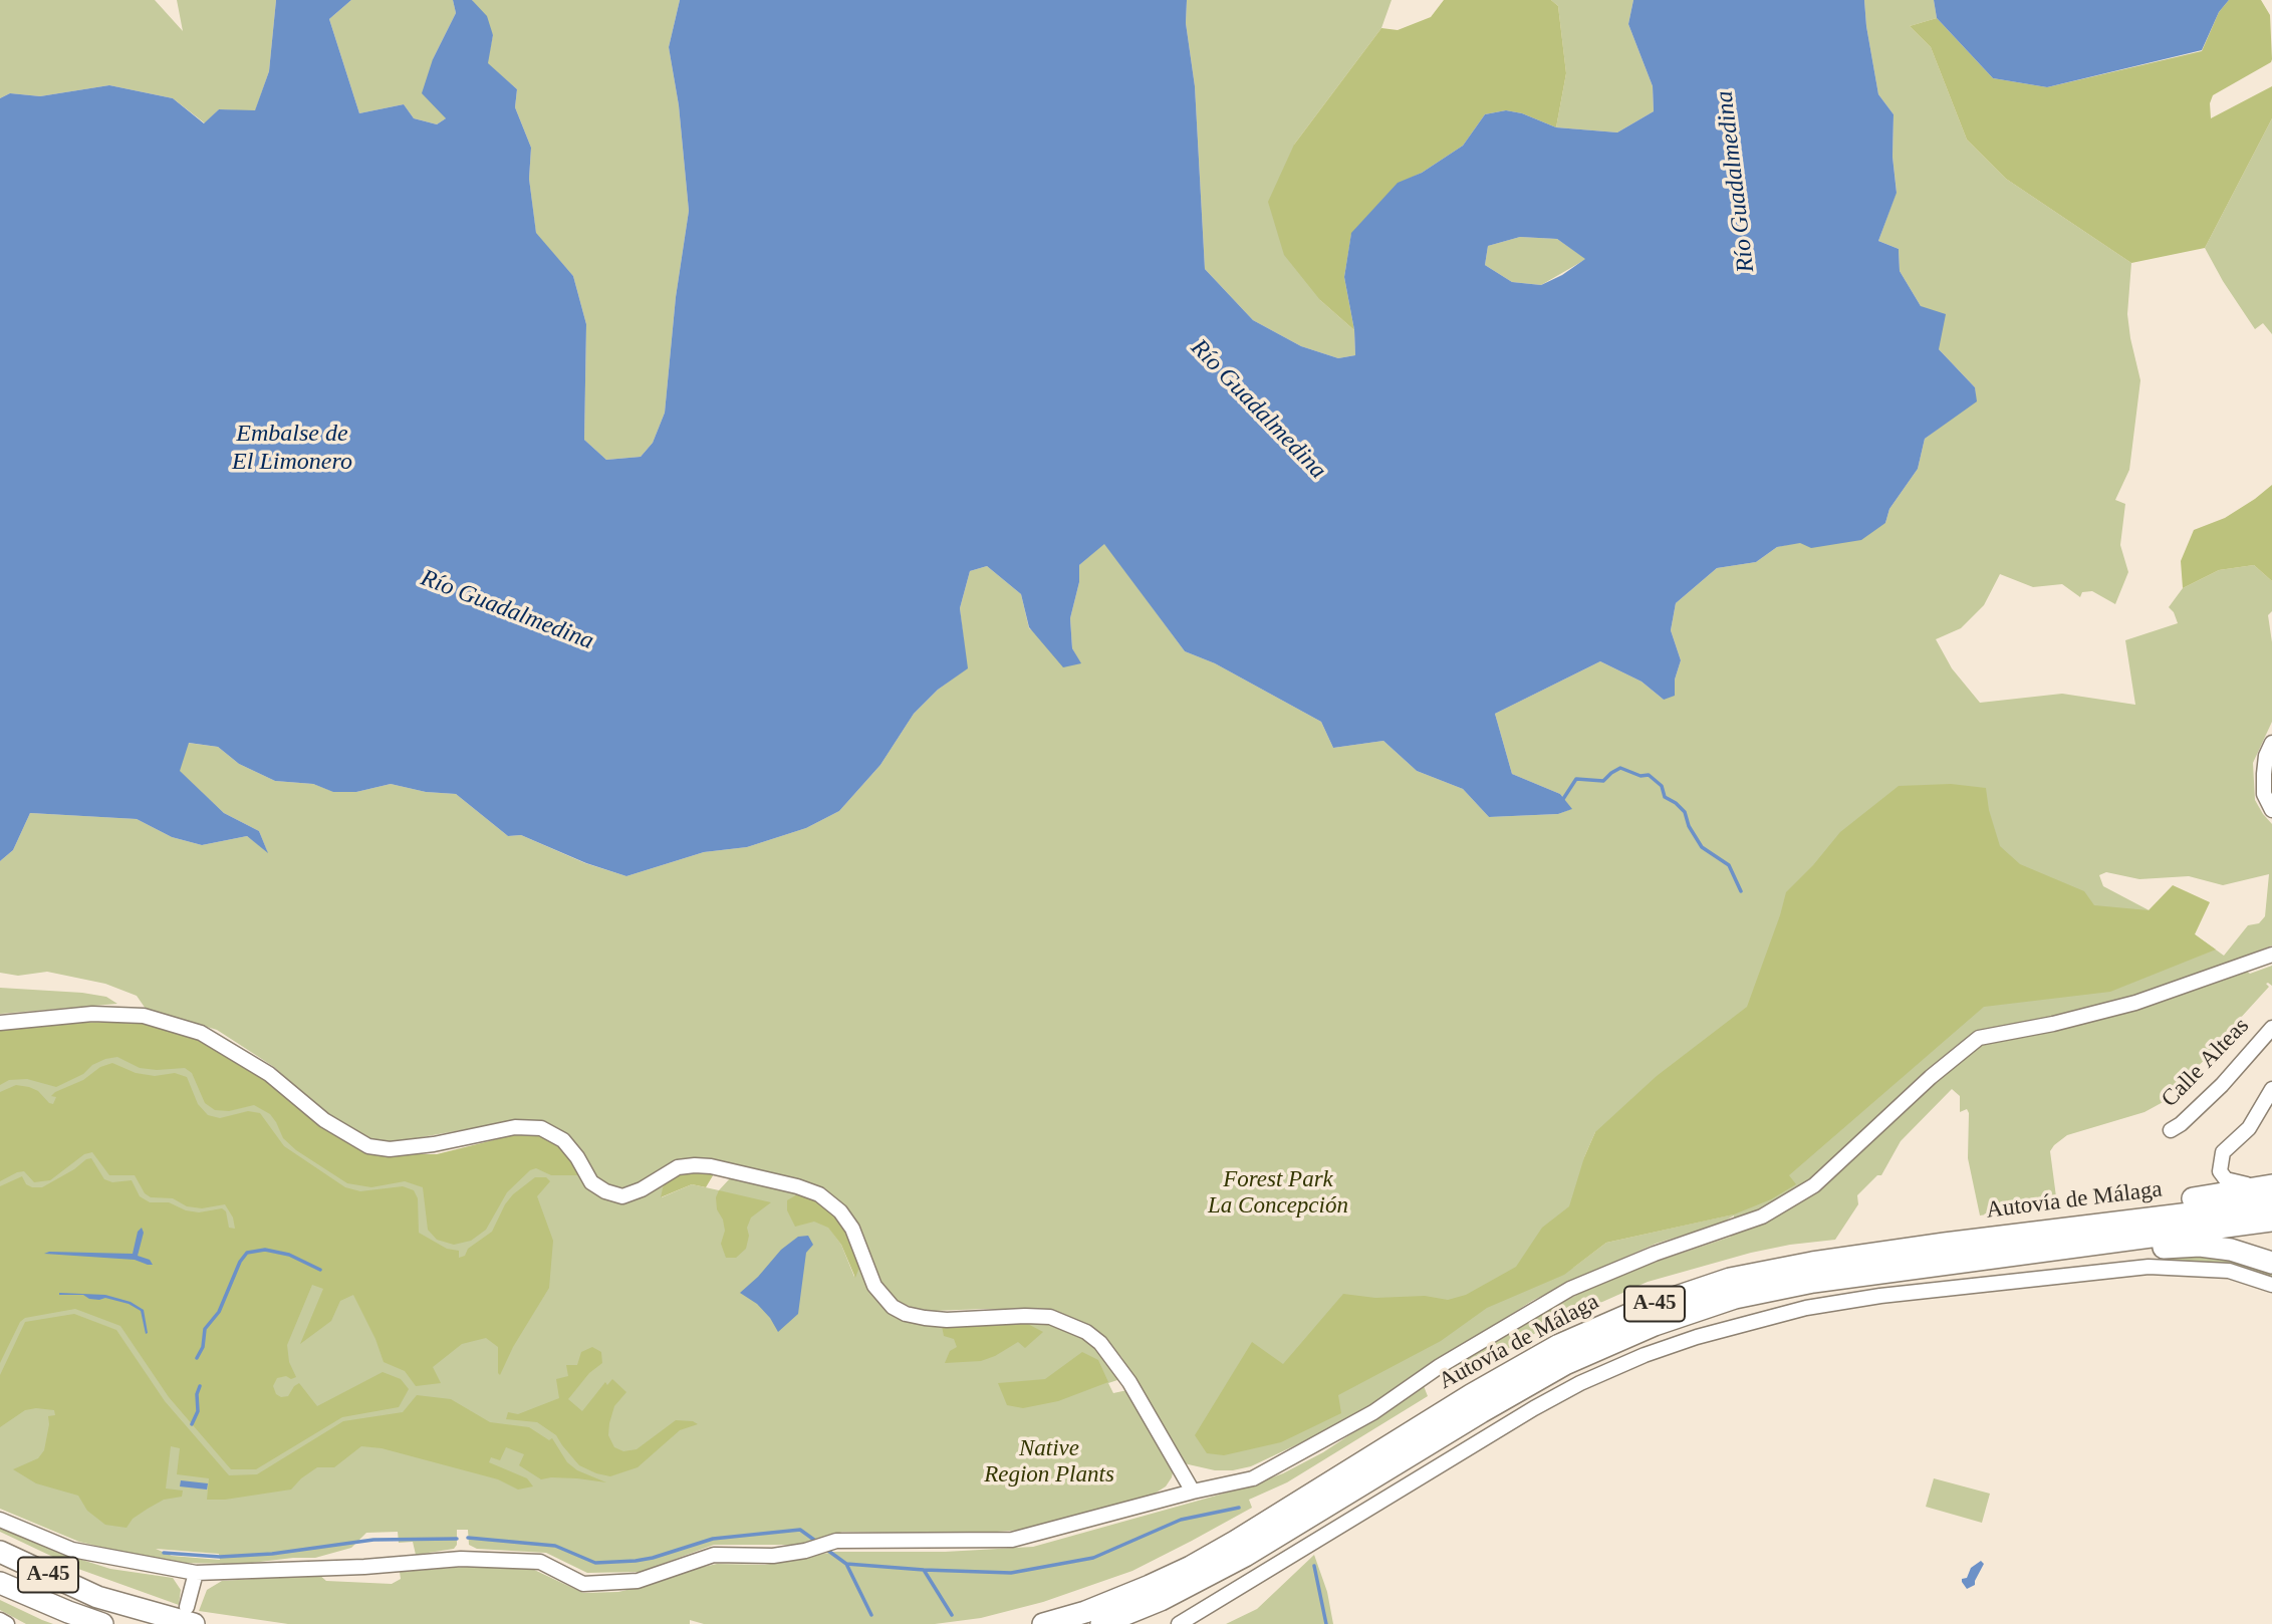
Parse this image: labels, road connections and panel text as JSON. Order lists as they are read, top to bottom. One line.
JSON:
{"streets":{"highway":["Autovía de Málaga","A-45"],"street":["Calle Alteas"]},"water":["Río Guadalmedina","Embalse de El Limonero"],"parks":["Forest Park La Concepción","Native Region Plants"]}
